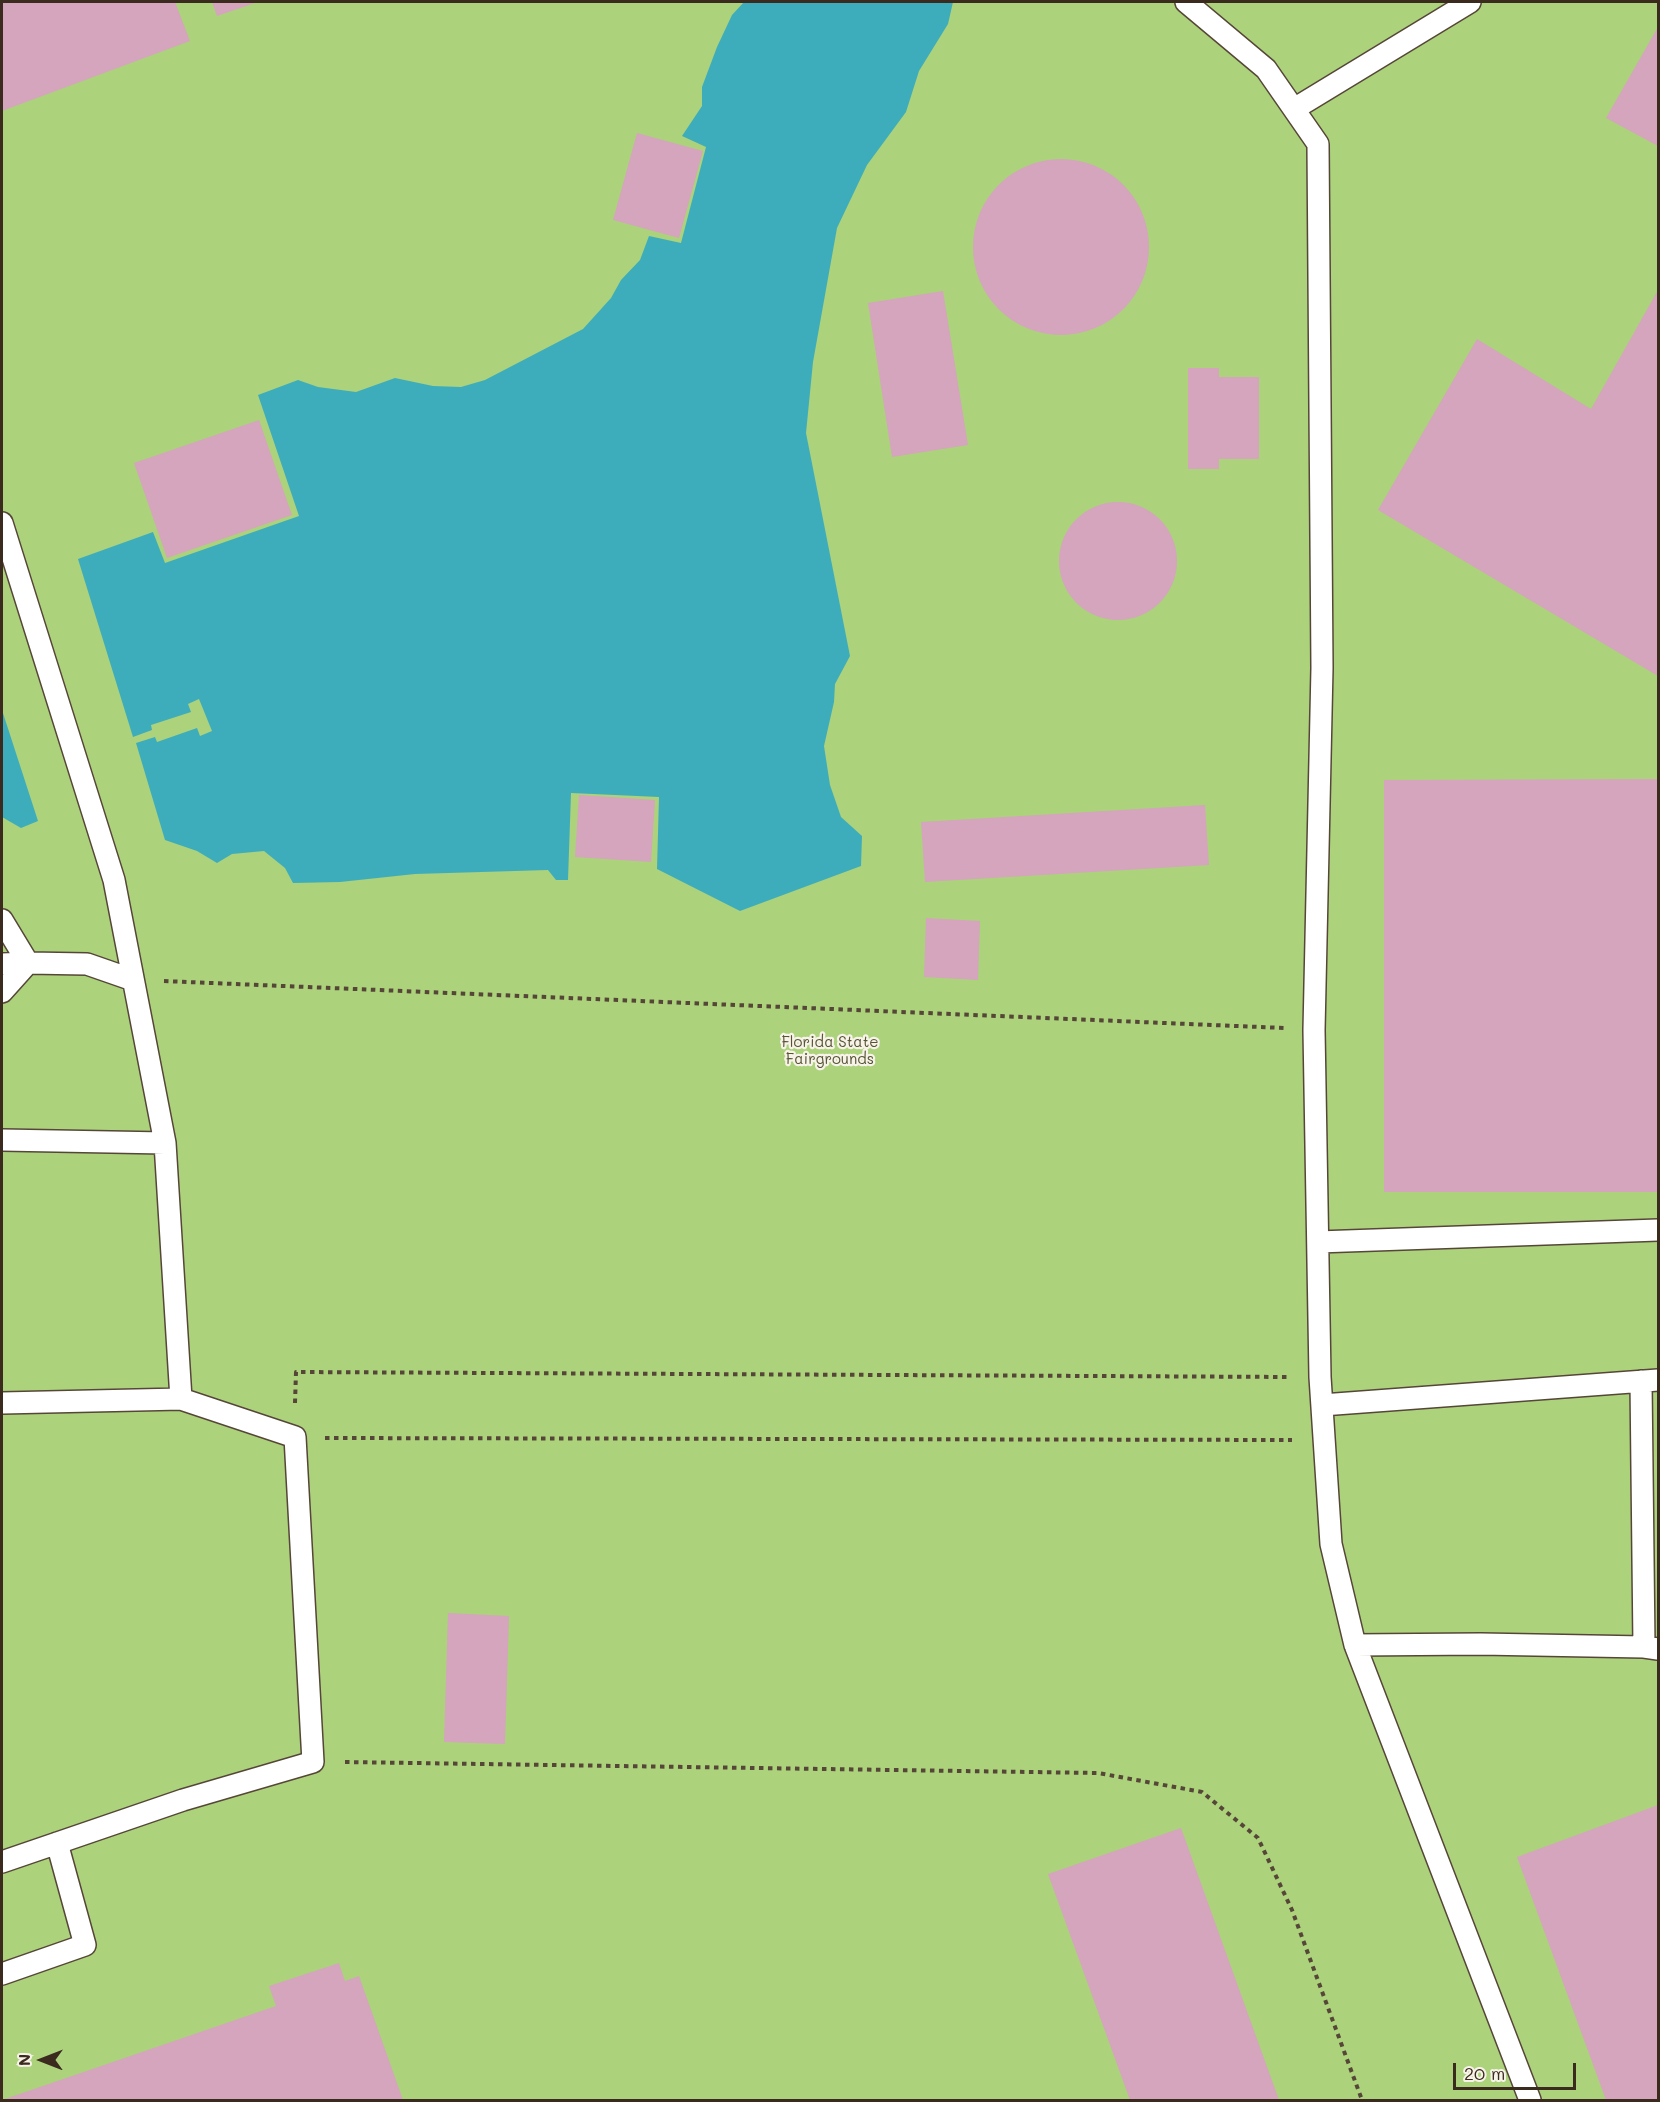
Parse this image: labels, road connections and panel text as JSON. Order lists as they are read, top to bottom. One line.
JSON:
{"parks":["Florida State Fairgrounds"],"scale_bar":"20 m","north":"left"}
